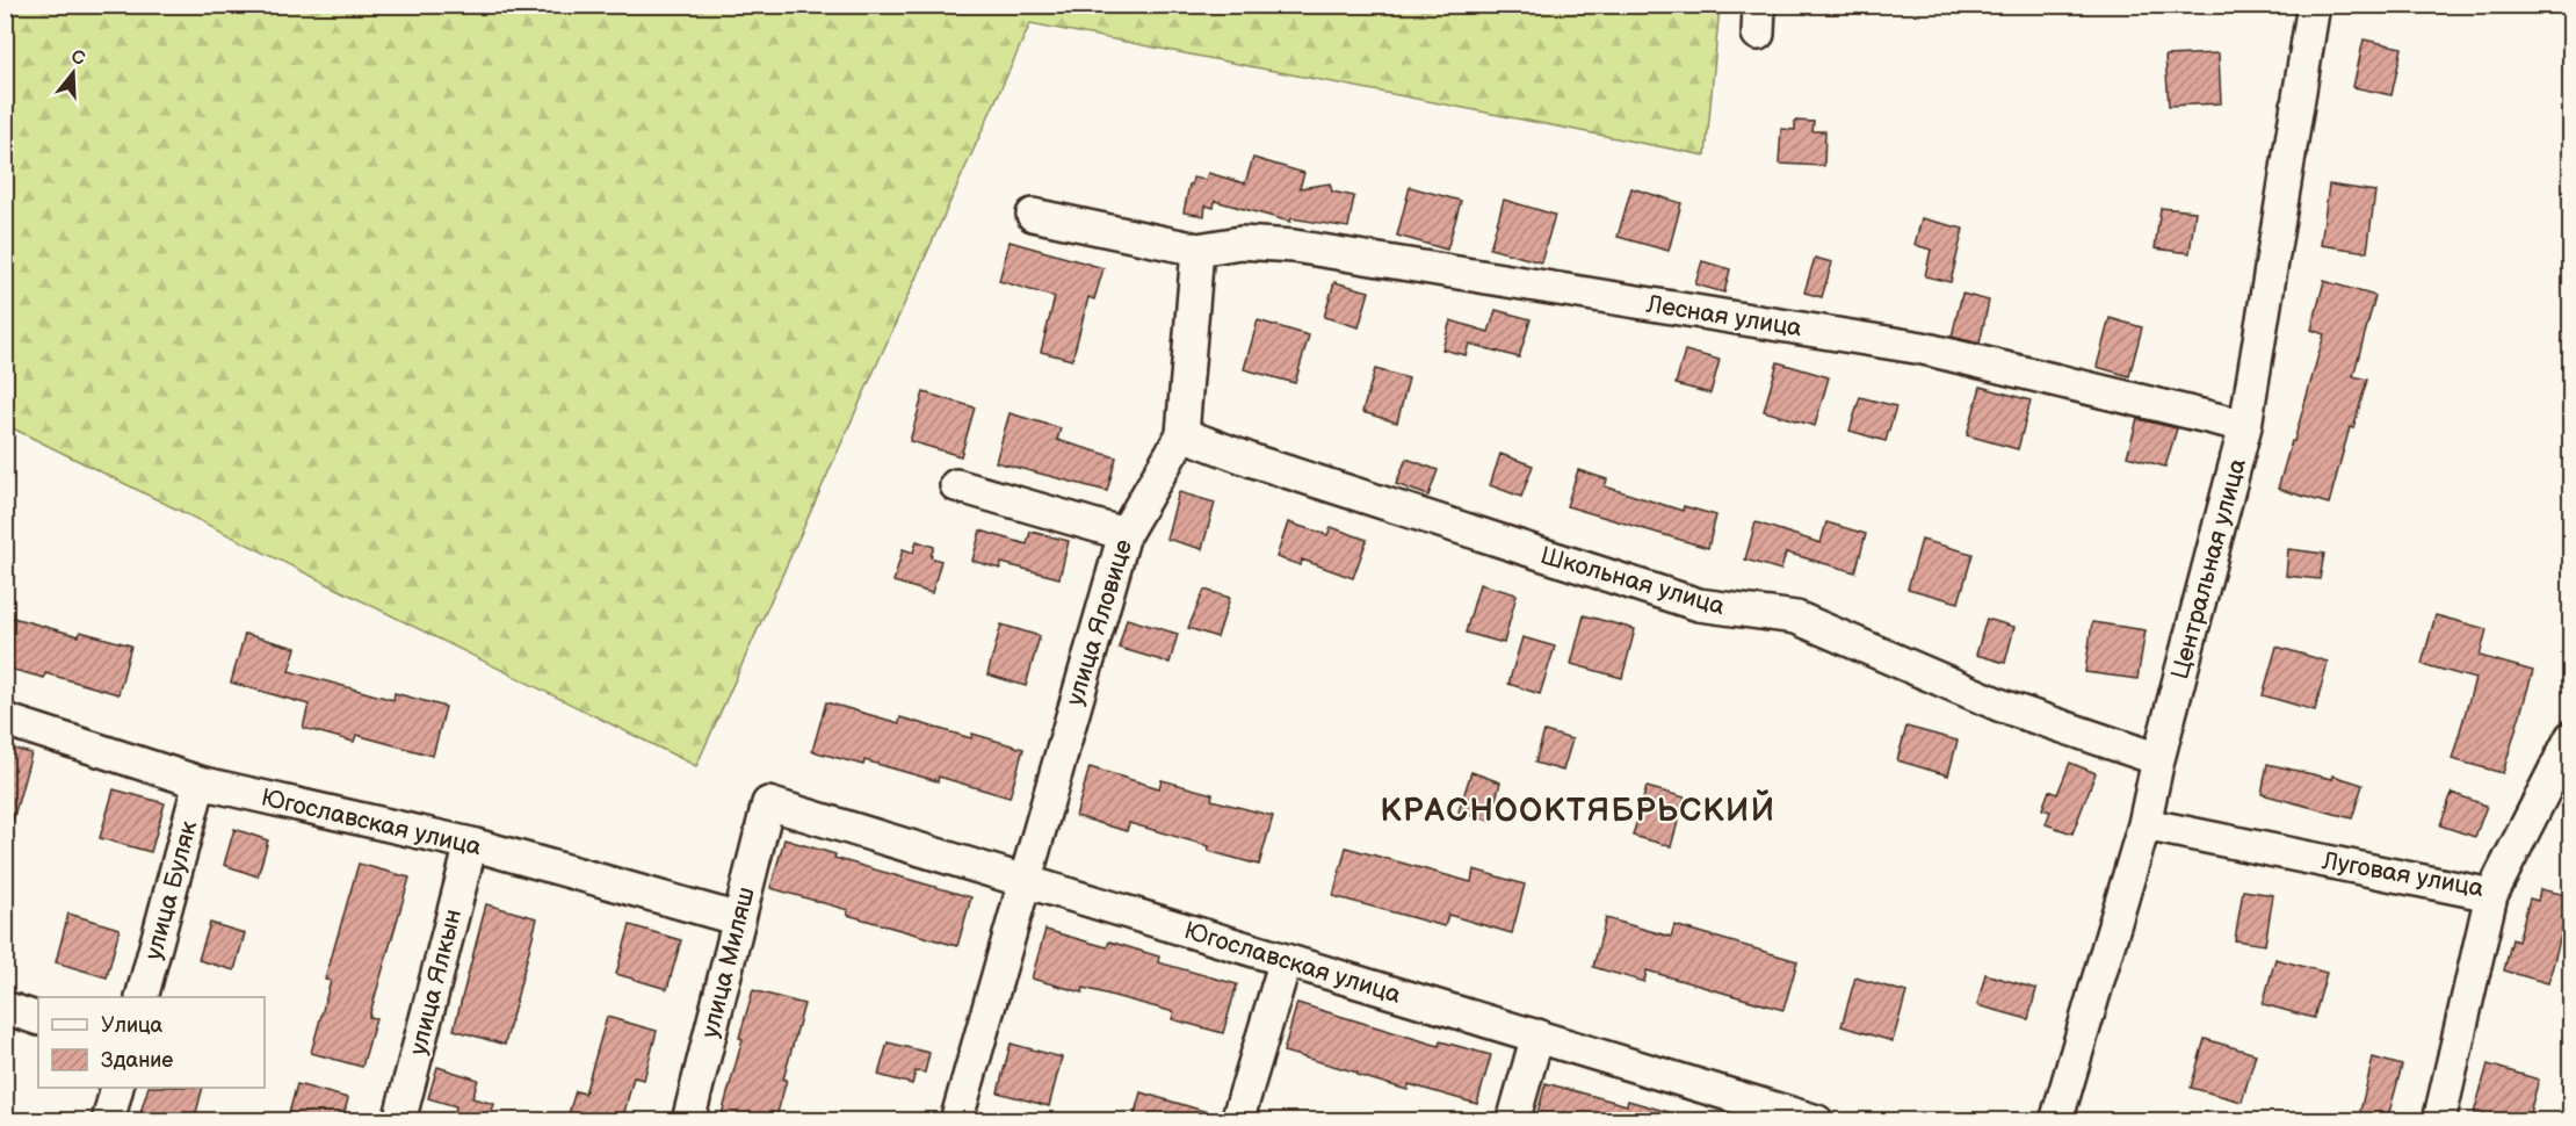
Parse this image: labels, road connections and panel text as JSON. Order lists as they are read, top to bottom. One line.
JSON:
{"streets":{"street":["Лесная улица","Центральная улица","Школьная улица","улица Яловице","Югославская улица","Луговая улица","улица Буляк","улица Миляш","улица Ялкын"]},"crossings":[["Лесная улица","Центральная улица"],["Лесная улица","улица Яловице"],["Центральная улица","Школьная улица"],["Центральная улица","Луговая улица"],["Школьная улица","улица Яловице"],["улица Яловице","Югославская улица"],["Югославская улица","улица Буляк"],["Югославская улица","улица Миляш"],["Югославская улица","улица Ялкын"]],"districts":["КРАСНООКТЯБРЬСКИЙ"],"legend":["Улица","Здание"],"north":"top"}
